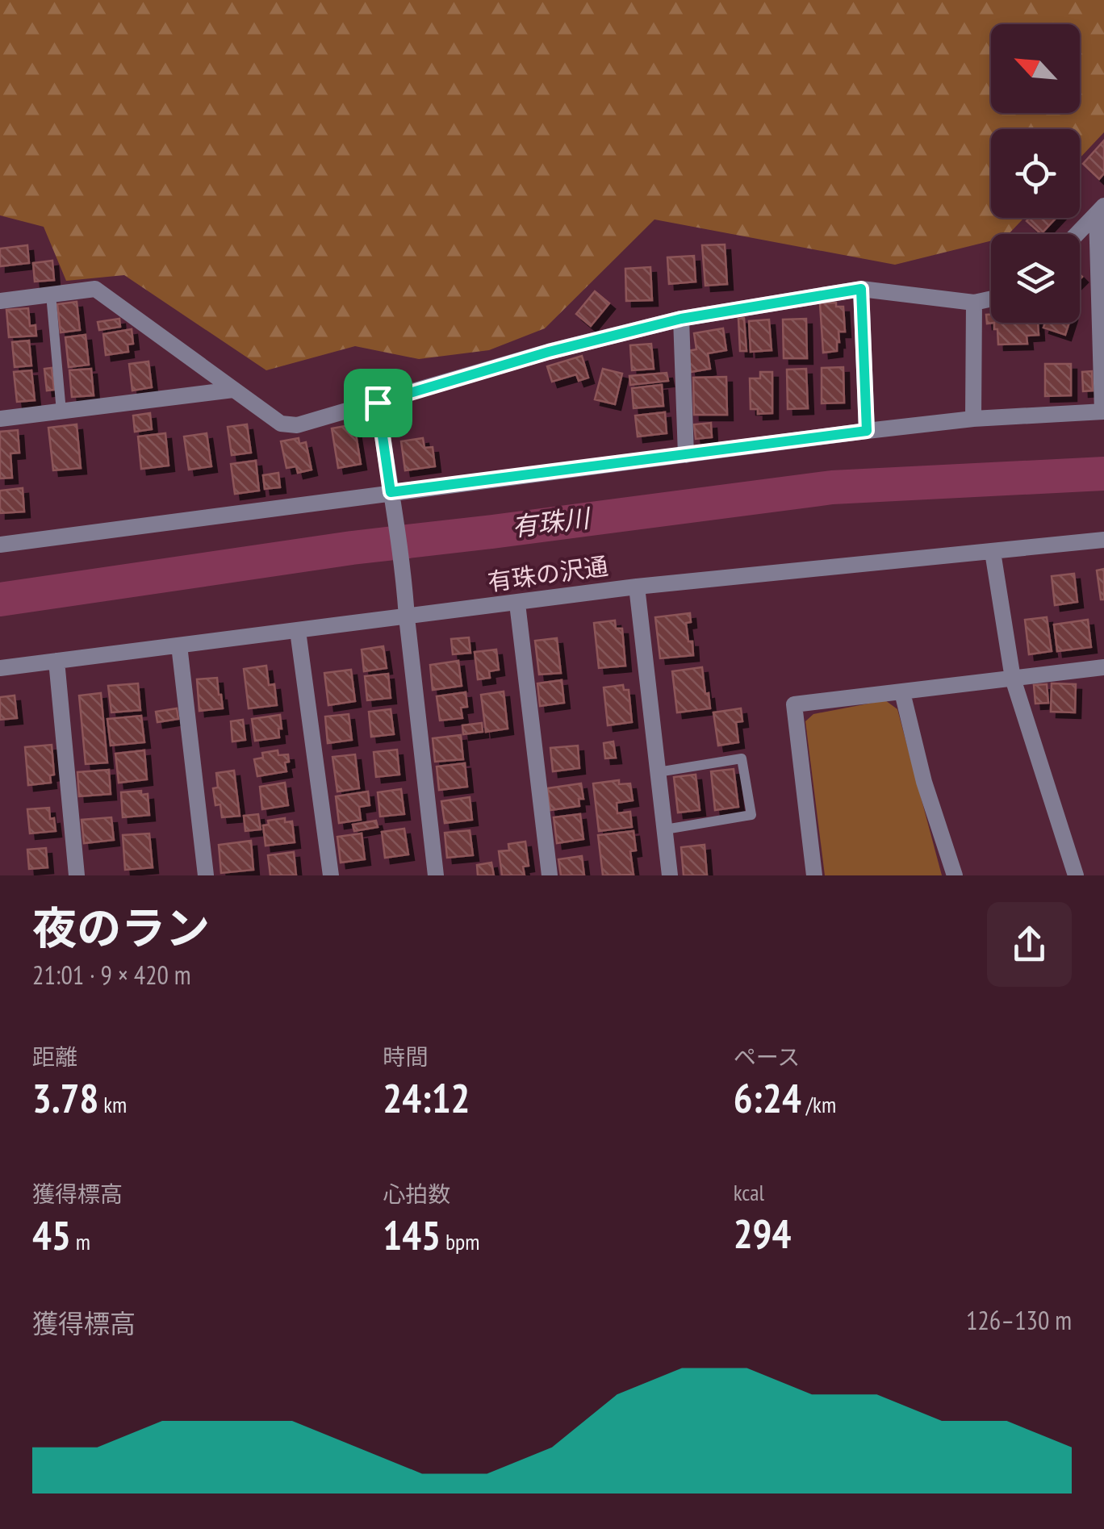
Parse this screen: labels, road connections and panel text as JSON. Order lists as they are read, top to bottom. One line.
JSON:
{"streets":{"street":["有珠の沢通"]},"water":["有珠川"],"north":"top left","page":{"heading":["夜のラン","21:01 · 9 × 420 m"],"stats":[["距離","3.78 km"],["時間","24:12"],["ペース","6:24 /km"],["獲得標高","45 m"],["心拍数","145 bpm"],["kcal","294"]],"chart":["獲得標高","126–130 m"]}}
